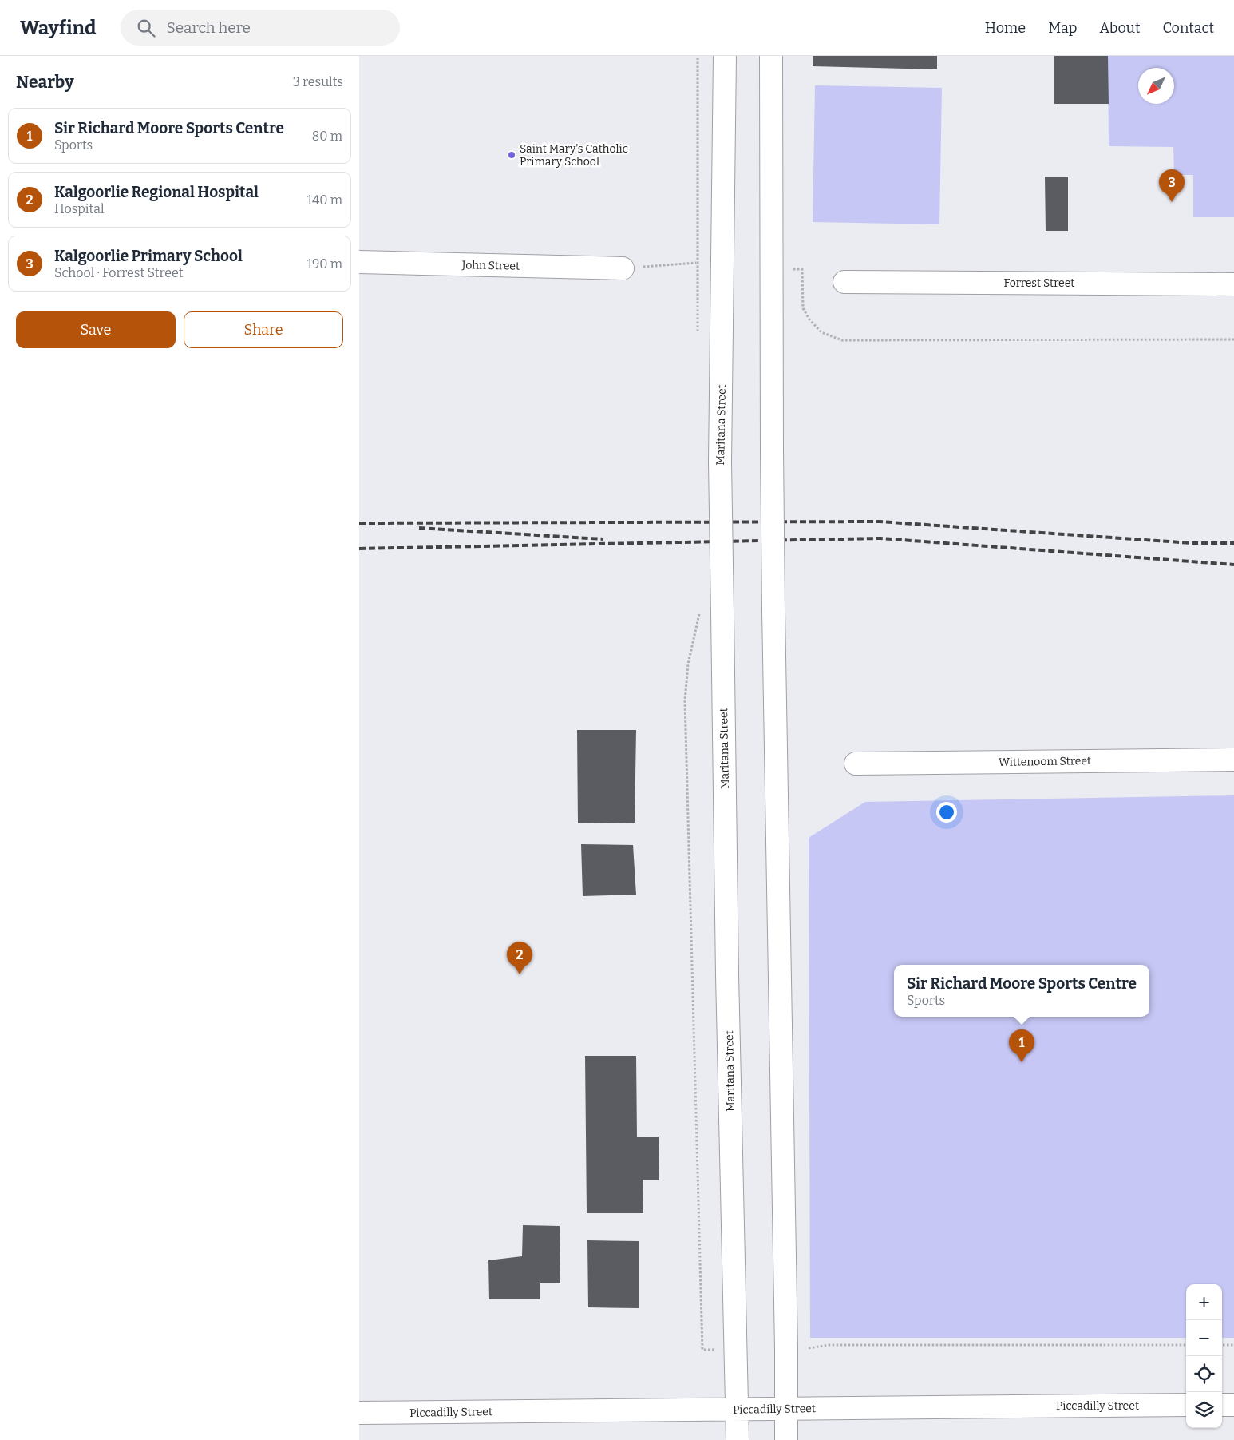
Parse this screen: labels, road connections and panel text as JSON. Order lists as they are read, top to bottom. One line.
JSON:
{"streets":{"main road":["John Street","Forrest Street","Maritana Street","Wittenoom Street","Piccadilly Street"]},"crossings":[["Maritana Street","Piccadilly Street"]],"places":["Saint Mary's Catholic Primary School"],"north":"bottom left","page":{"header":"Wayfind","search":"Search here","nav":["Home","Map","About","Contact"],"heading":["Nearby","3 results"],"list":[{"mark":"1","name":"Sir Richard Moore Sports Centre","note":"Sports","value":"80 m"},{"mark":"2","name":"Kalgoorlie Regional Hospital","note":"Hospital","value":"140 m"},{"mark":"3","name":"Kalgoorlie Primary School","note":"School · Forrest Street","value":"190 m"}],"pins":["3","2","1"],"buttons":["Save","Share"],"popup":["Sir Richard Moore Sports Centre","Sports"],"map_buttons":["+","−"]}}
